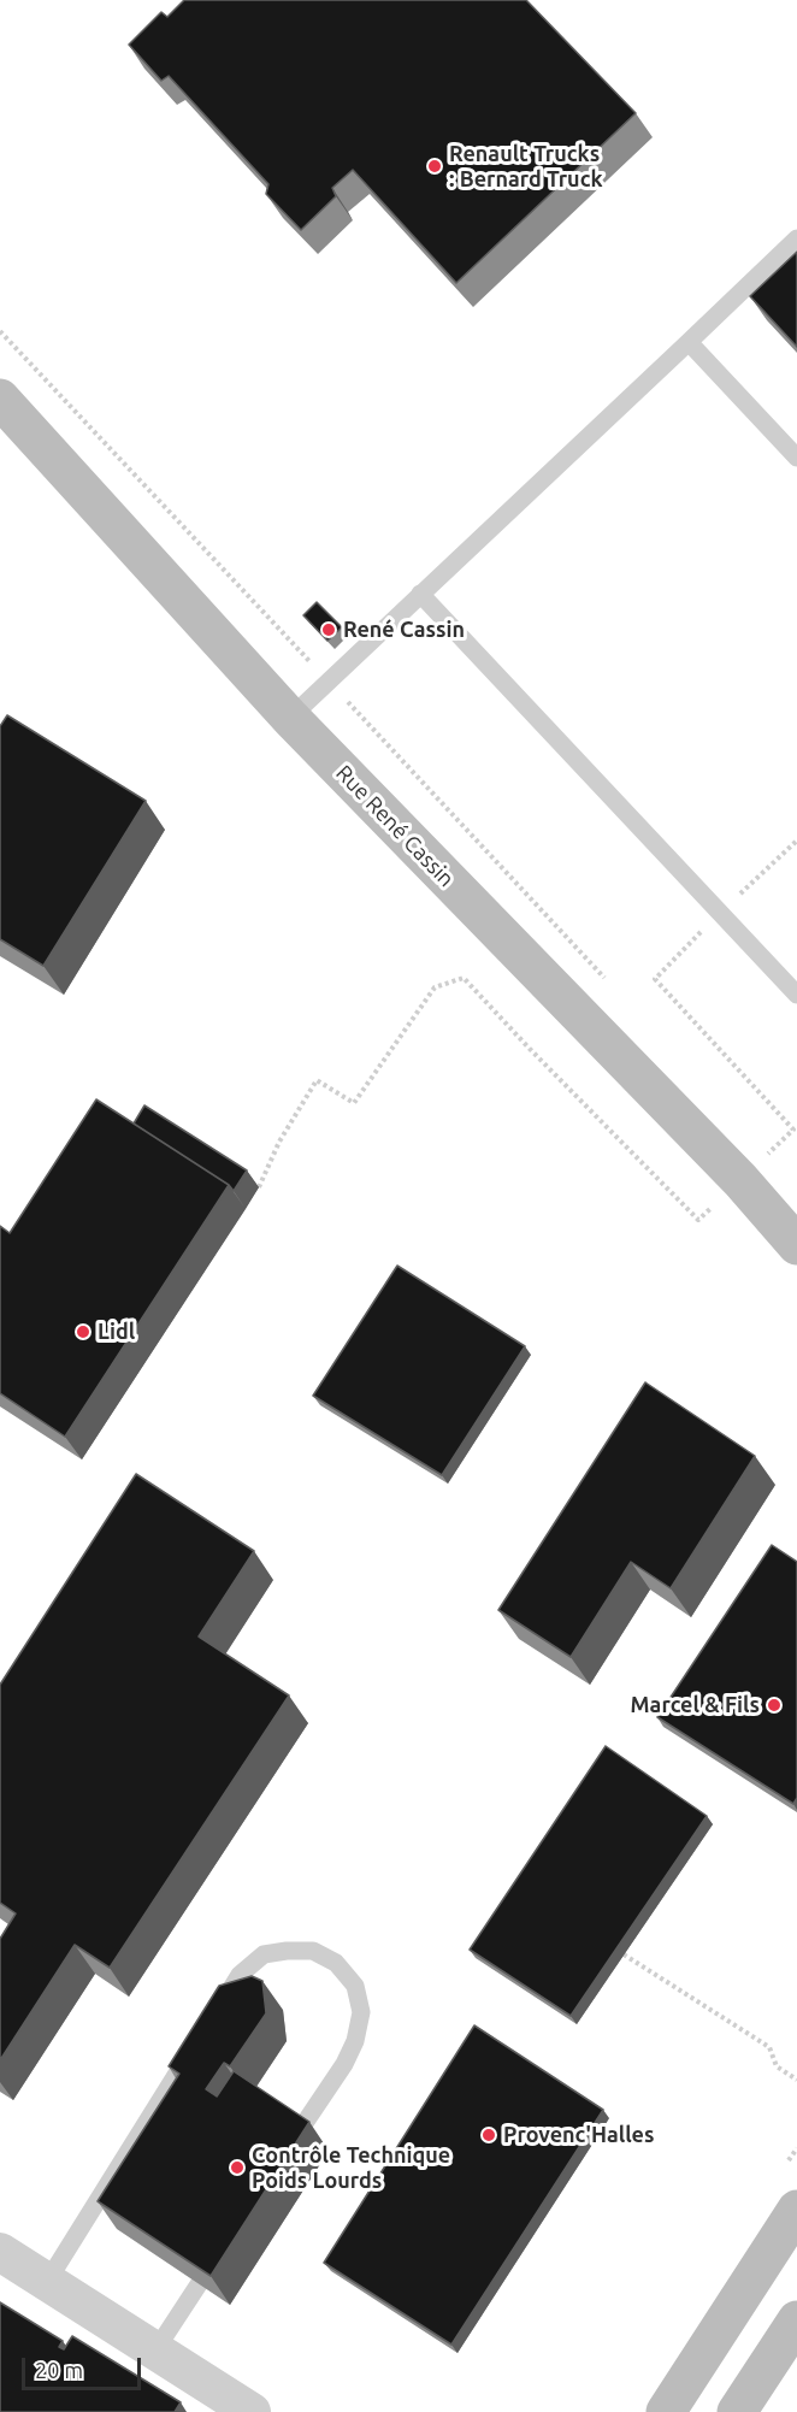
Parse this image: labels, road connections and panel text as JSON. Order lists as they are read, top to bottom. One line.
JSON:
{"streets":{"main road":["Rue René Cassin"]},"places":["Renault Trucks : Bernard Truck","René Cassin","Lidl","Marcel & Fils","Provenc'Halles","Contrôle Technique Poids Lourds"],"scale_bar":"20 m"}
